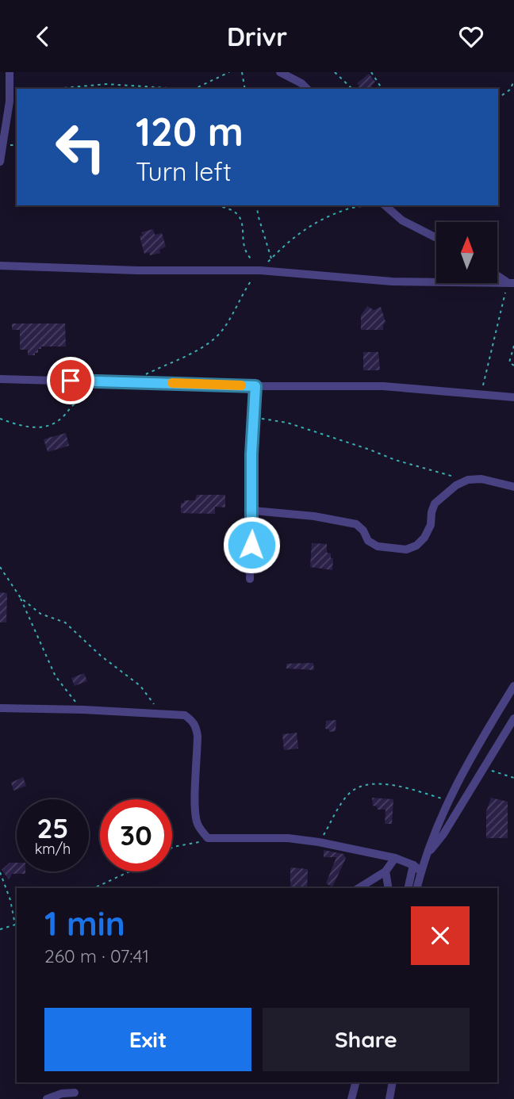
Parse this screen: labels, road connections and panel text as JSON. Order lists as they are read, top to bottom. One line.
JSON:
{"north":"top","page":{"header":"Drivr","turn":["120 m","Turn left"],"speed":"25 km/h","limit":"30","heading":["1 min","260 m · 07:41"],"buttons":["Exit","Share"]}}
